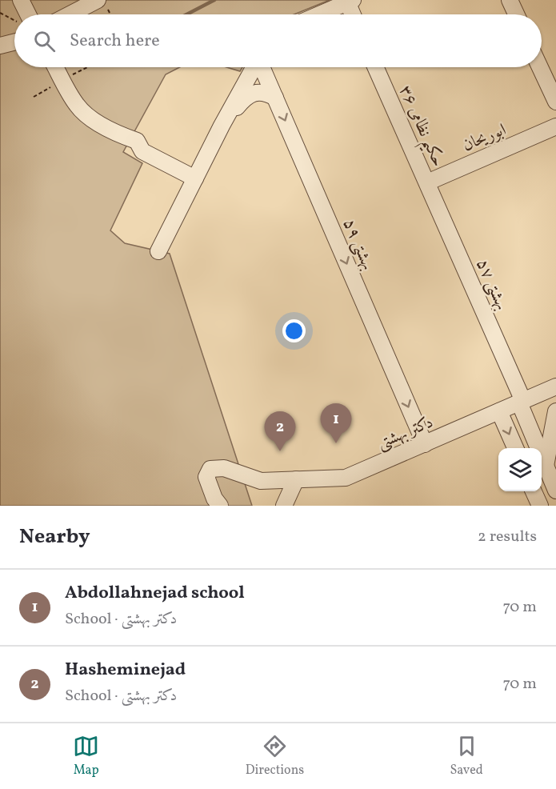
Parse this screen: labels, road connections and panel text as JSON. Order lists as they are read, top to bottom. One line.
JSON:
{"streets":{"street":["حکیم نظامی ۳۶","ابوریحان","بهشتی ۵۹","بهشتی ۵۷","دکتر بهشتی"]},"crossings":[["حکیم نظامی ۳۶","ابوریحان"],["حکیم نظامی ۳۶","بهشتی ۵۷"],["ابوریحان","بهشتی ۵۷"],["بهشتی ۵۹","دکتر بهشتی"],["بهشتی ۵۷","دکتر بهشتی"]],"one_way":["بهشتی ۵۹"],"page":{"search":"Search here","pins":["1","2"],"heading":["Nearby","2 results"],"list":[{"mark":"1","name":"Abdollahnejad school","note":"School · دکتر بهشتی","value":"70 m"},{"mark":"2","name":"Hasheminejad","note":"School · دکتر بهشتی","value":"70 m"}],"nav":["Map","Directions","Saved"]}}
